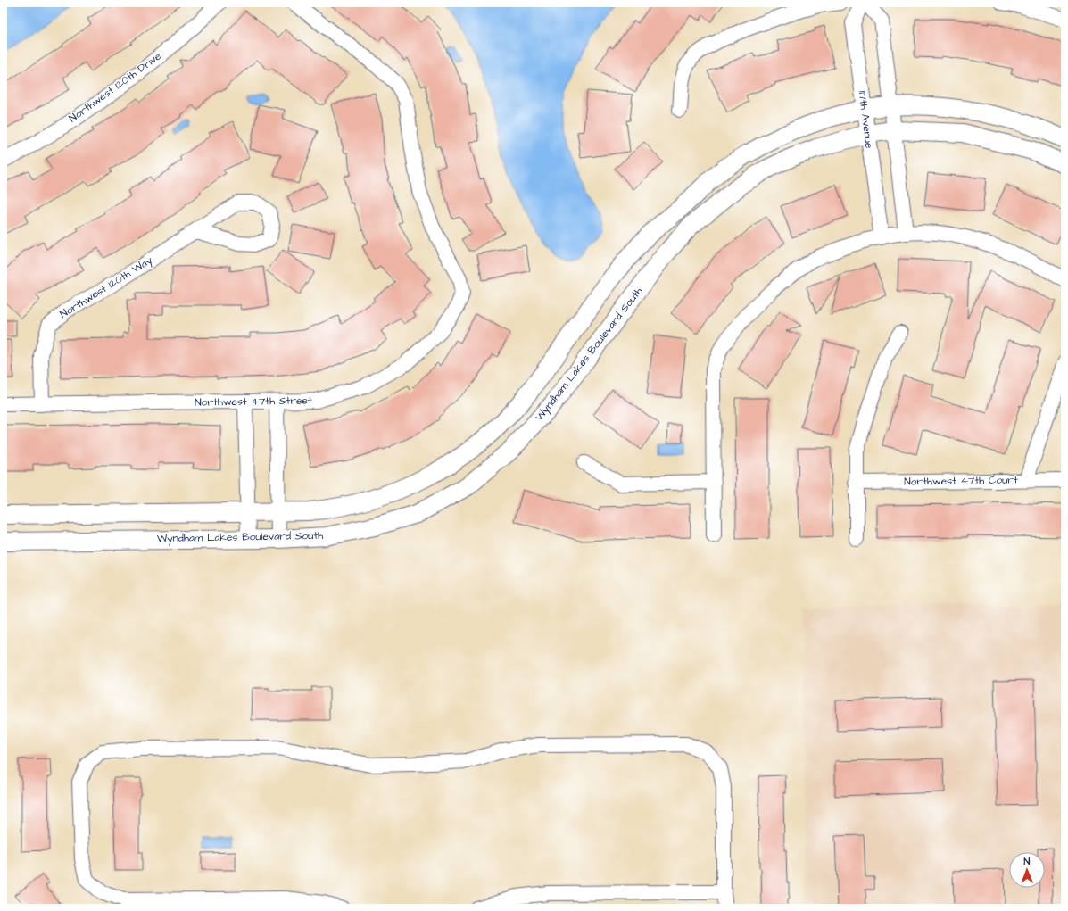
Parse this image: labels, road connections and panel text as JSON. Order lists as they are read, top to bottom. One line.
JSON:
{"streets":{"street":["Northwest 120th Drive","117th Avenue","Northwest 120th Way","Wyndham Lakes Boulevard South","Northwest 47th Street","Northwest 47th Court"]},"crossings":[["117th Avenue","Wyndham Lakes Boulevard South"],["Northwest 120th Way","Northwest 47th Street"]],"north":"top"}
